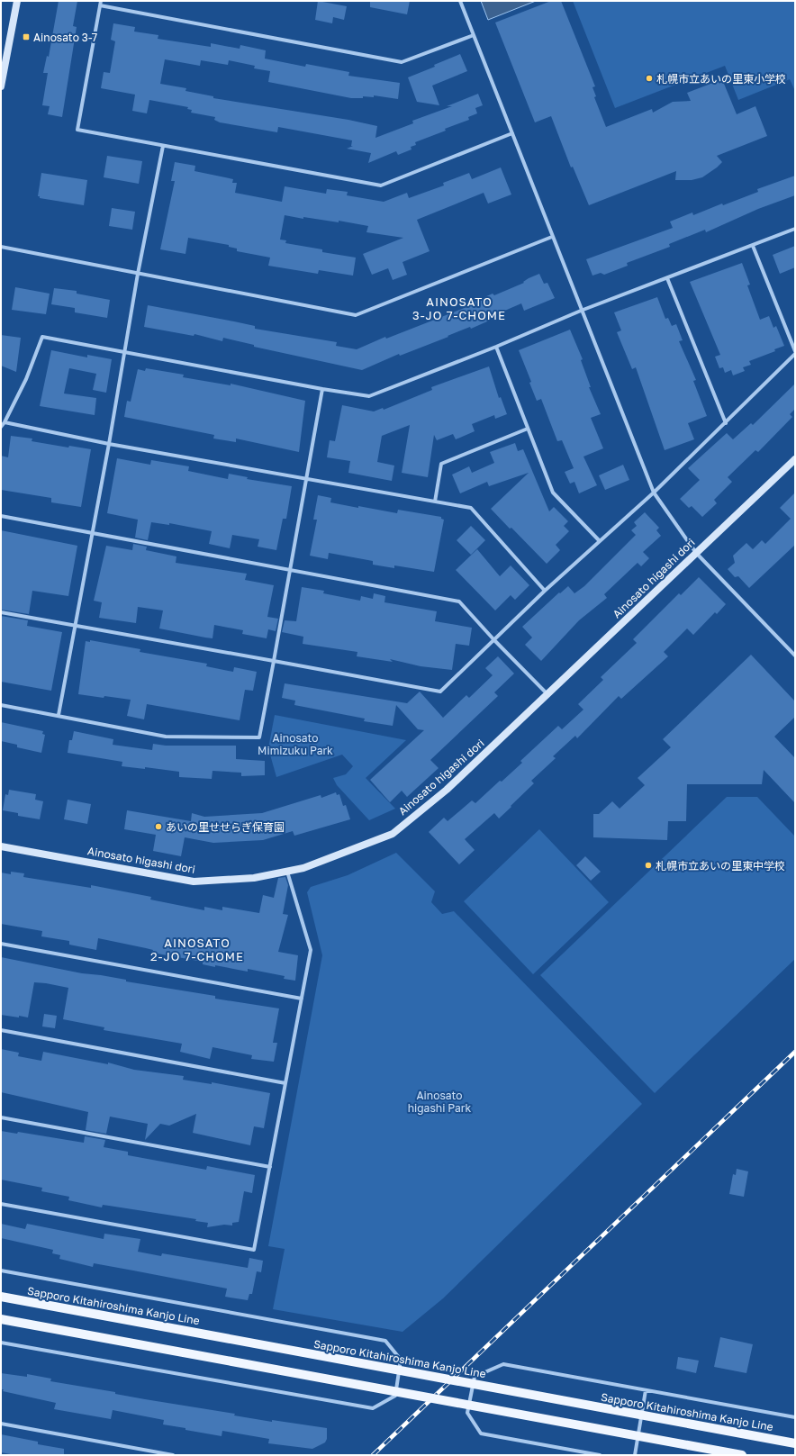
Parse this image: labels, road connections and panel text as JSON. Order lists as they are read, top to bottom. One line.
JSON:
{"streets":{"main road":["Sapporo Kitahiroshima Kanjo Line"],"street":["Ainosato higashi dori"]},"districts":["AINOSATO 3-JO 7-CHOME","AINOSATO 2-JO 7-CHOME"],"parks":["Ainosato Mimizuku Park","Ainosato higashi Park"],"places":{"transit":["Ainosato 3-7"],"other":["札幌市立あいの里東小学校","あいの里せせらぎ保育園","札幌市立あいの里東中学校"]}}
